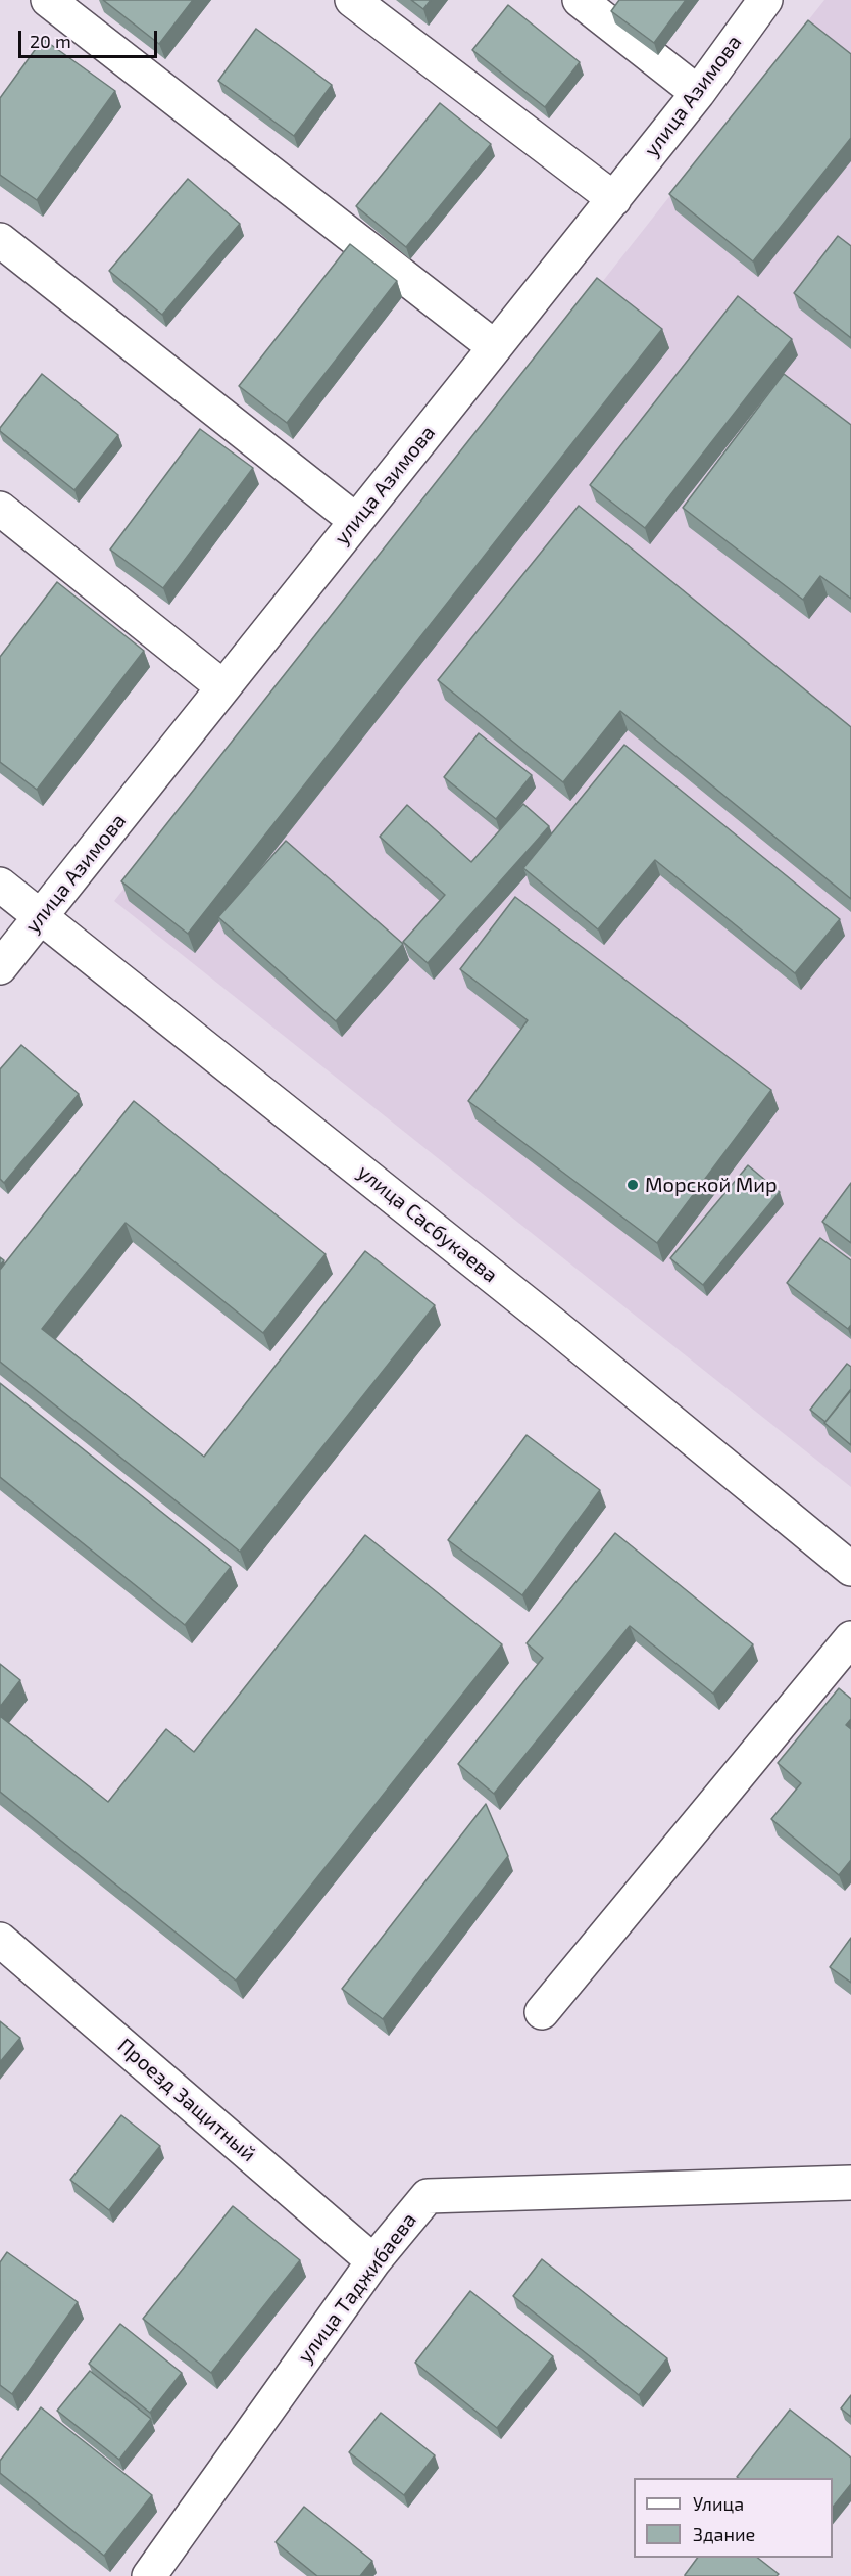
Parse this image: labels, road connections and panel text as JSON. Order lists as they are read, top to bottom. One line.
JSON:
{"streets":{"street":["улица Азимова","улица Сасбукаева","Проезд Защитный","улица Таджибаева"]},"crossings":[["улица Азимова","улица Сасбукаева"],["Проезд Защитный","улица Таджибаева"]],"places":["Морской Мир"],"legend":["Улица","Здание"],"scale_bar":"20 m"}
